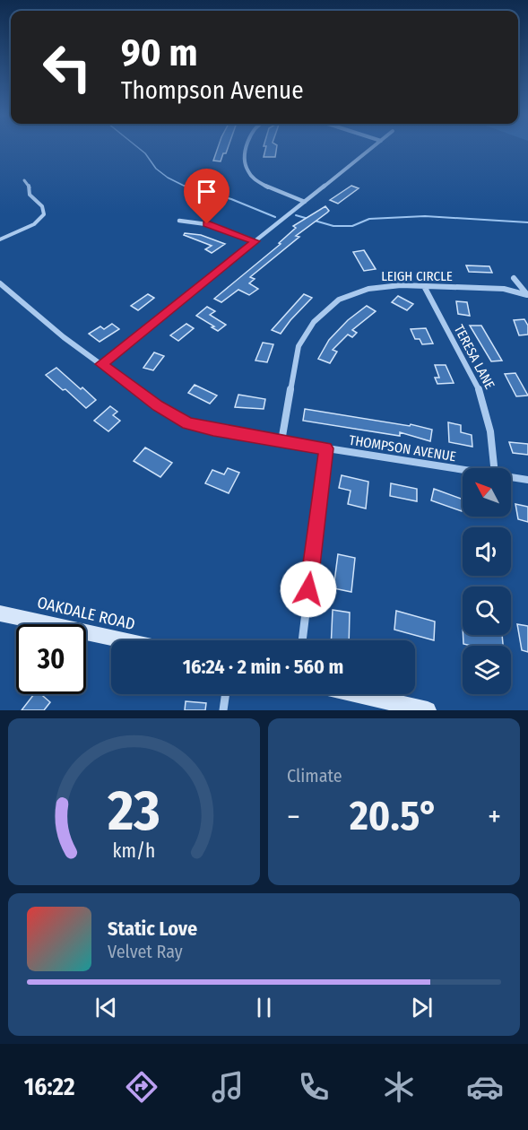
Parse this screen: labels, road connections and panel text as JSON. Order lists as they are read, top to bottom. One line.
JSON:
{"streets":{"main road":["OAKDALE ROAD"],"street":["LEIGH CIRCLE","TERESA LANE","THOMPSON AVENUE"]},"crossings":[["LEIGH CIRCLE","TERESA LANE"],["LEIGH CIRCLE","THOMPSON AVENUE"]],"north":"top left","page":{"turn":["90 m","Thompson Avenue"],"limit":"30","trip":"16:24 · 2 min · 560 m","tile":"Climate","heat":["−","20.5°","+"],"song":["Static Love","Velvet Ray"],"tabs":"16:22","gauge":["23","km/h"]}}
